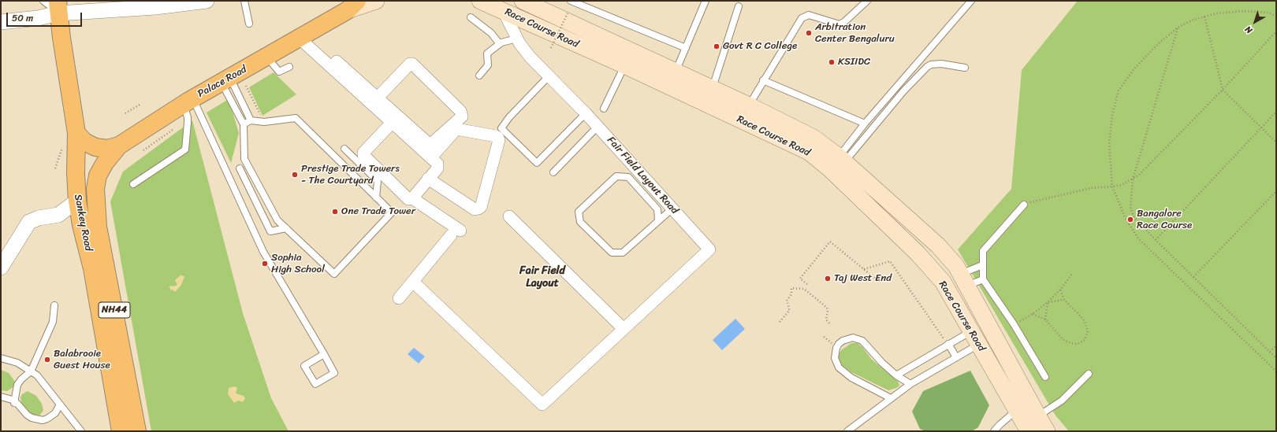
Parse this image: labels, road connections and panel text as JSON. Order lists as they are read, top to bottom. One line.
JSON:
{"streets":{"main road":["Race Course Road","Palace Road","Sankey Road","NH44"],"street":["Fair Field Layout Road"]},"crossings":[["Race Course Road","Fair Field Layout Road"],["Palace Road","Sankey Road"]],"districts":["Fair Field Layout"],"places":["Arbitration Center Bengaluru","Govt R C College","KSIIDC","Prestige Trade Towers - The Courtyard","One Trade Tower","Bangalore Race Course","Sophia High School","Taj West End","Balabrooie Guest House"],"scale_bar":"50 m","north":"bottom left"}
